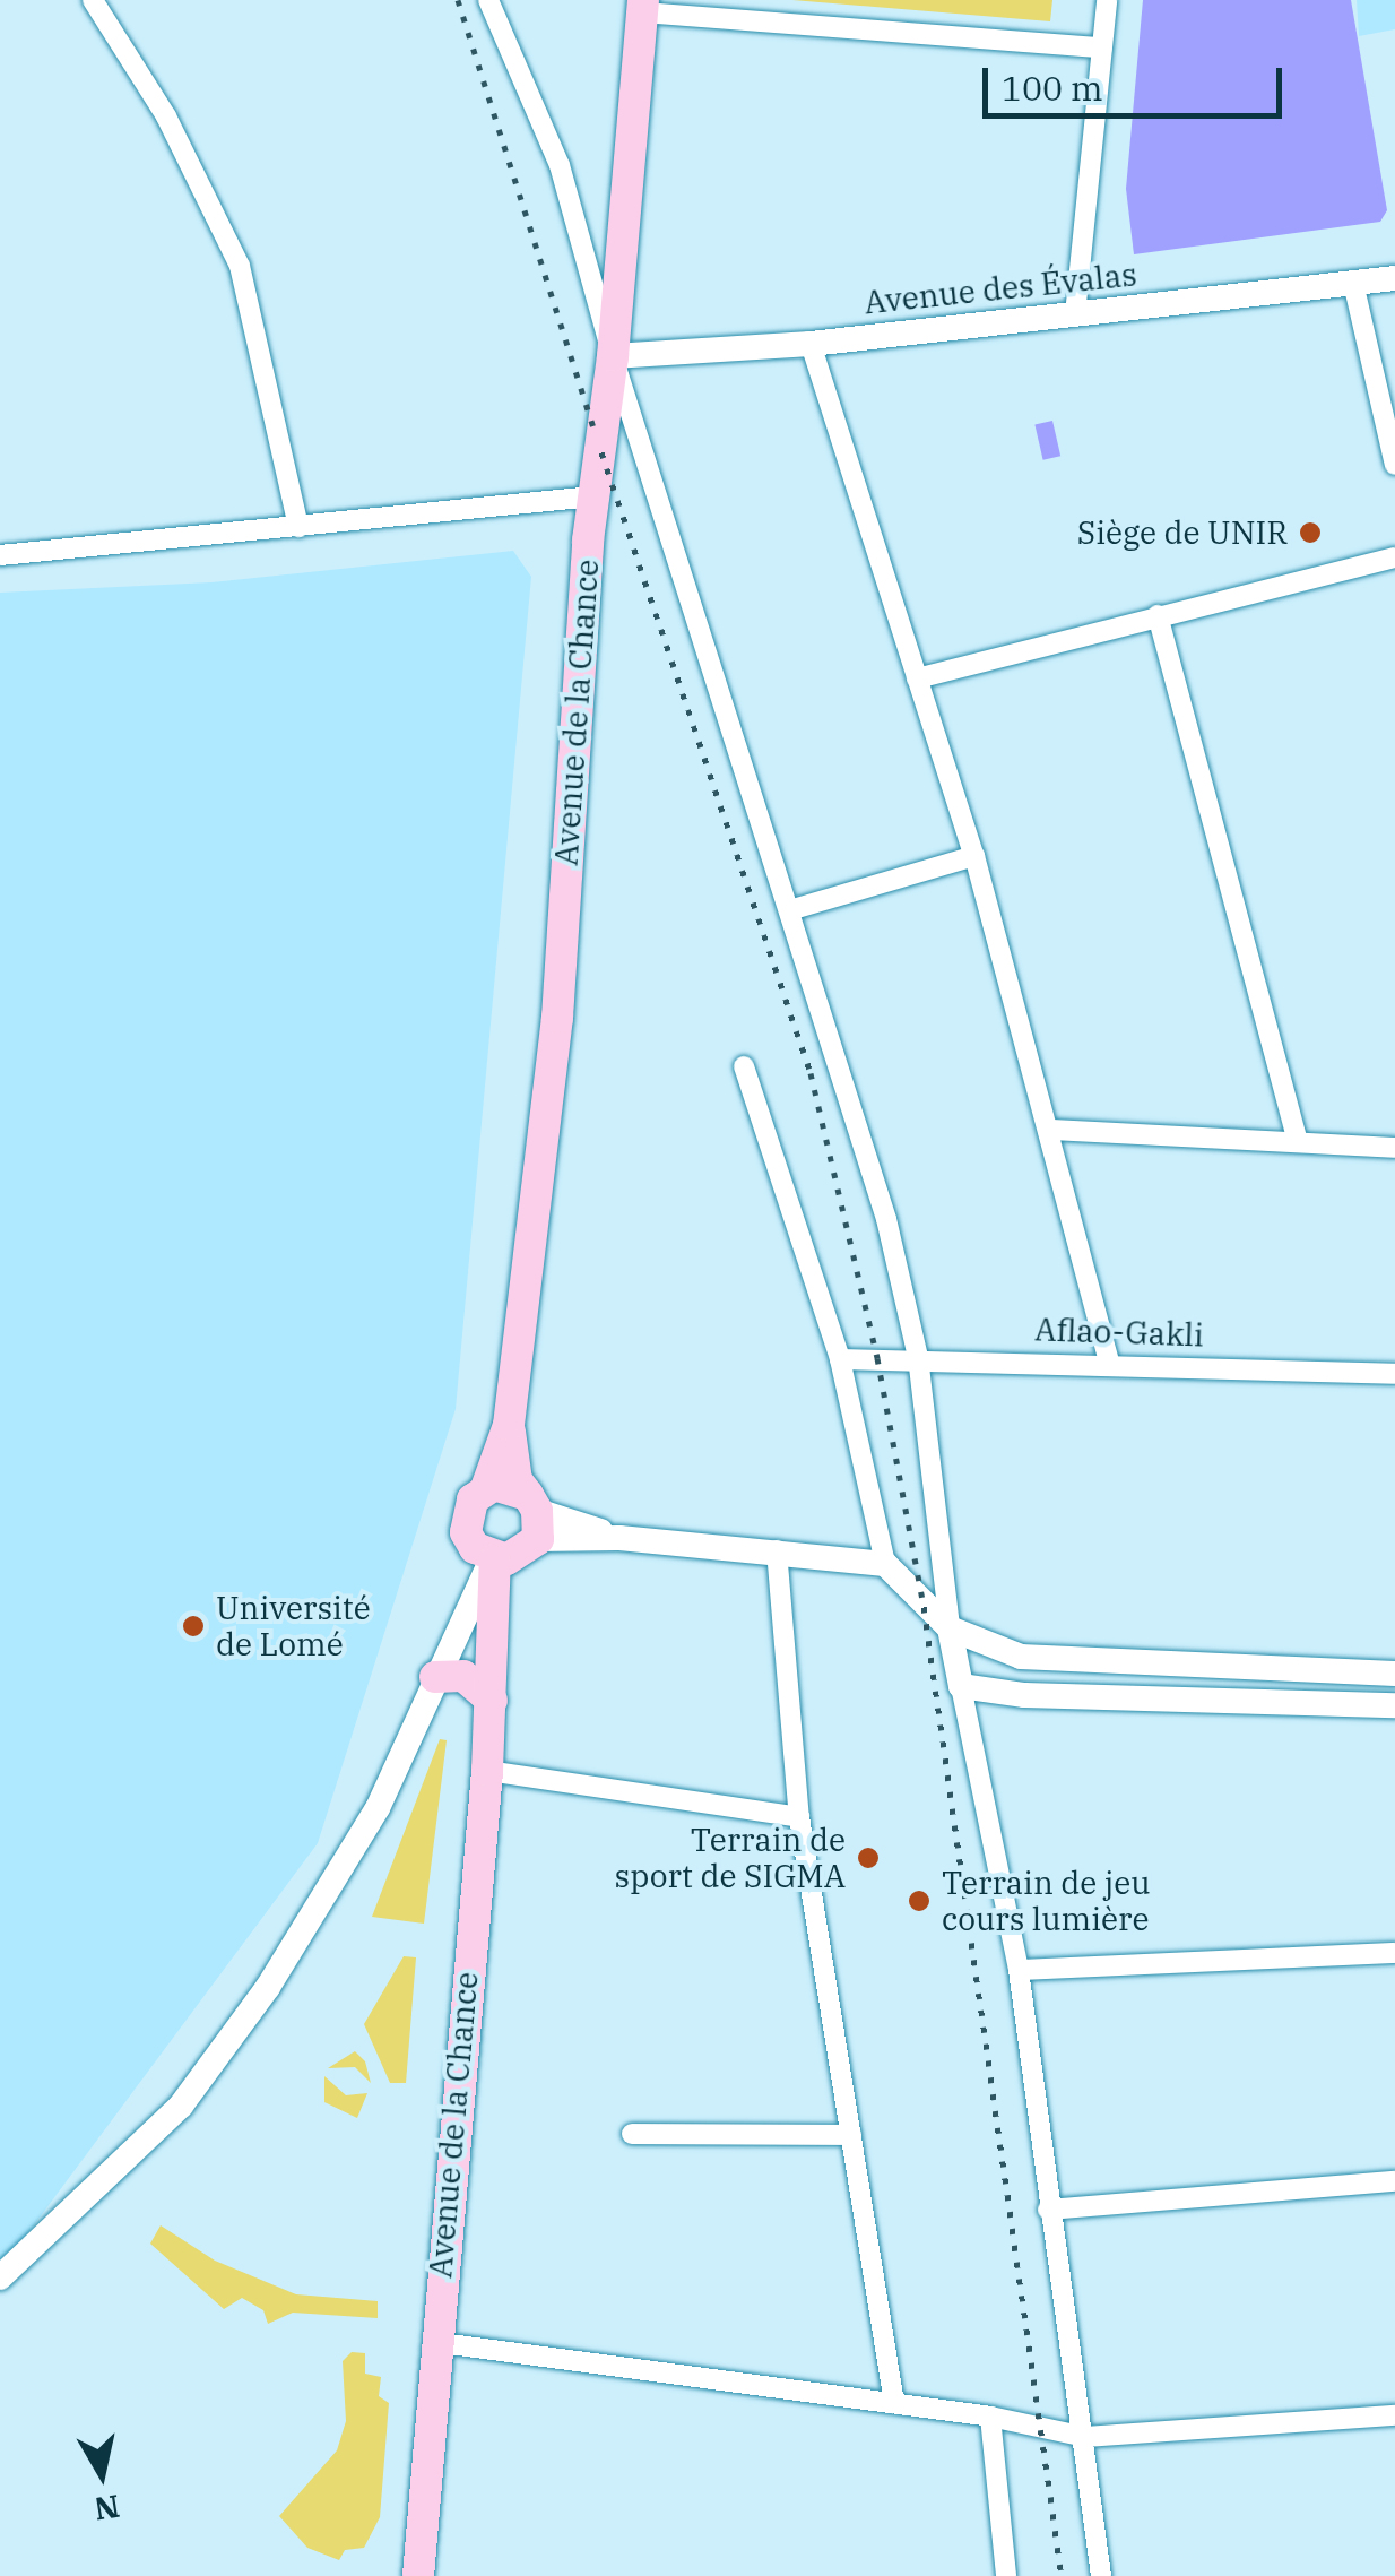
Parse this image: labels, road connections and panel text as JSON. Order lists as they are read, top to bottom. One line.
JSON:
{"streets":{"main road":["Avenue de la Chance"],"street":["Avenue des Évalas","Aflao-Gakli"]},"crossings":[["Avenue des Évalas","Avenue de la Chance"]],"places":["Siège de UNIR","Université de Lomé","Terrain de sport de SIGMA","Terrain de jeu cours lumière"],"scale_bar":"100 m","north":"bottom"}
